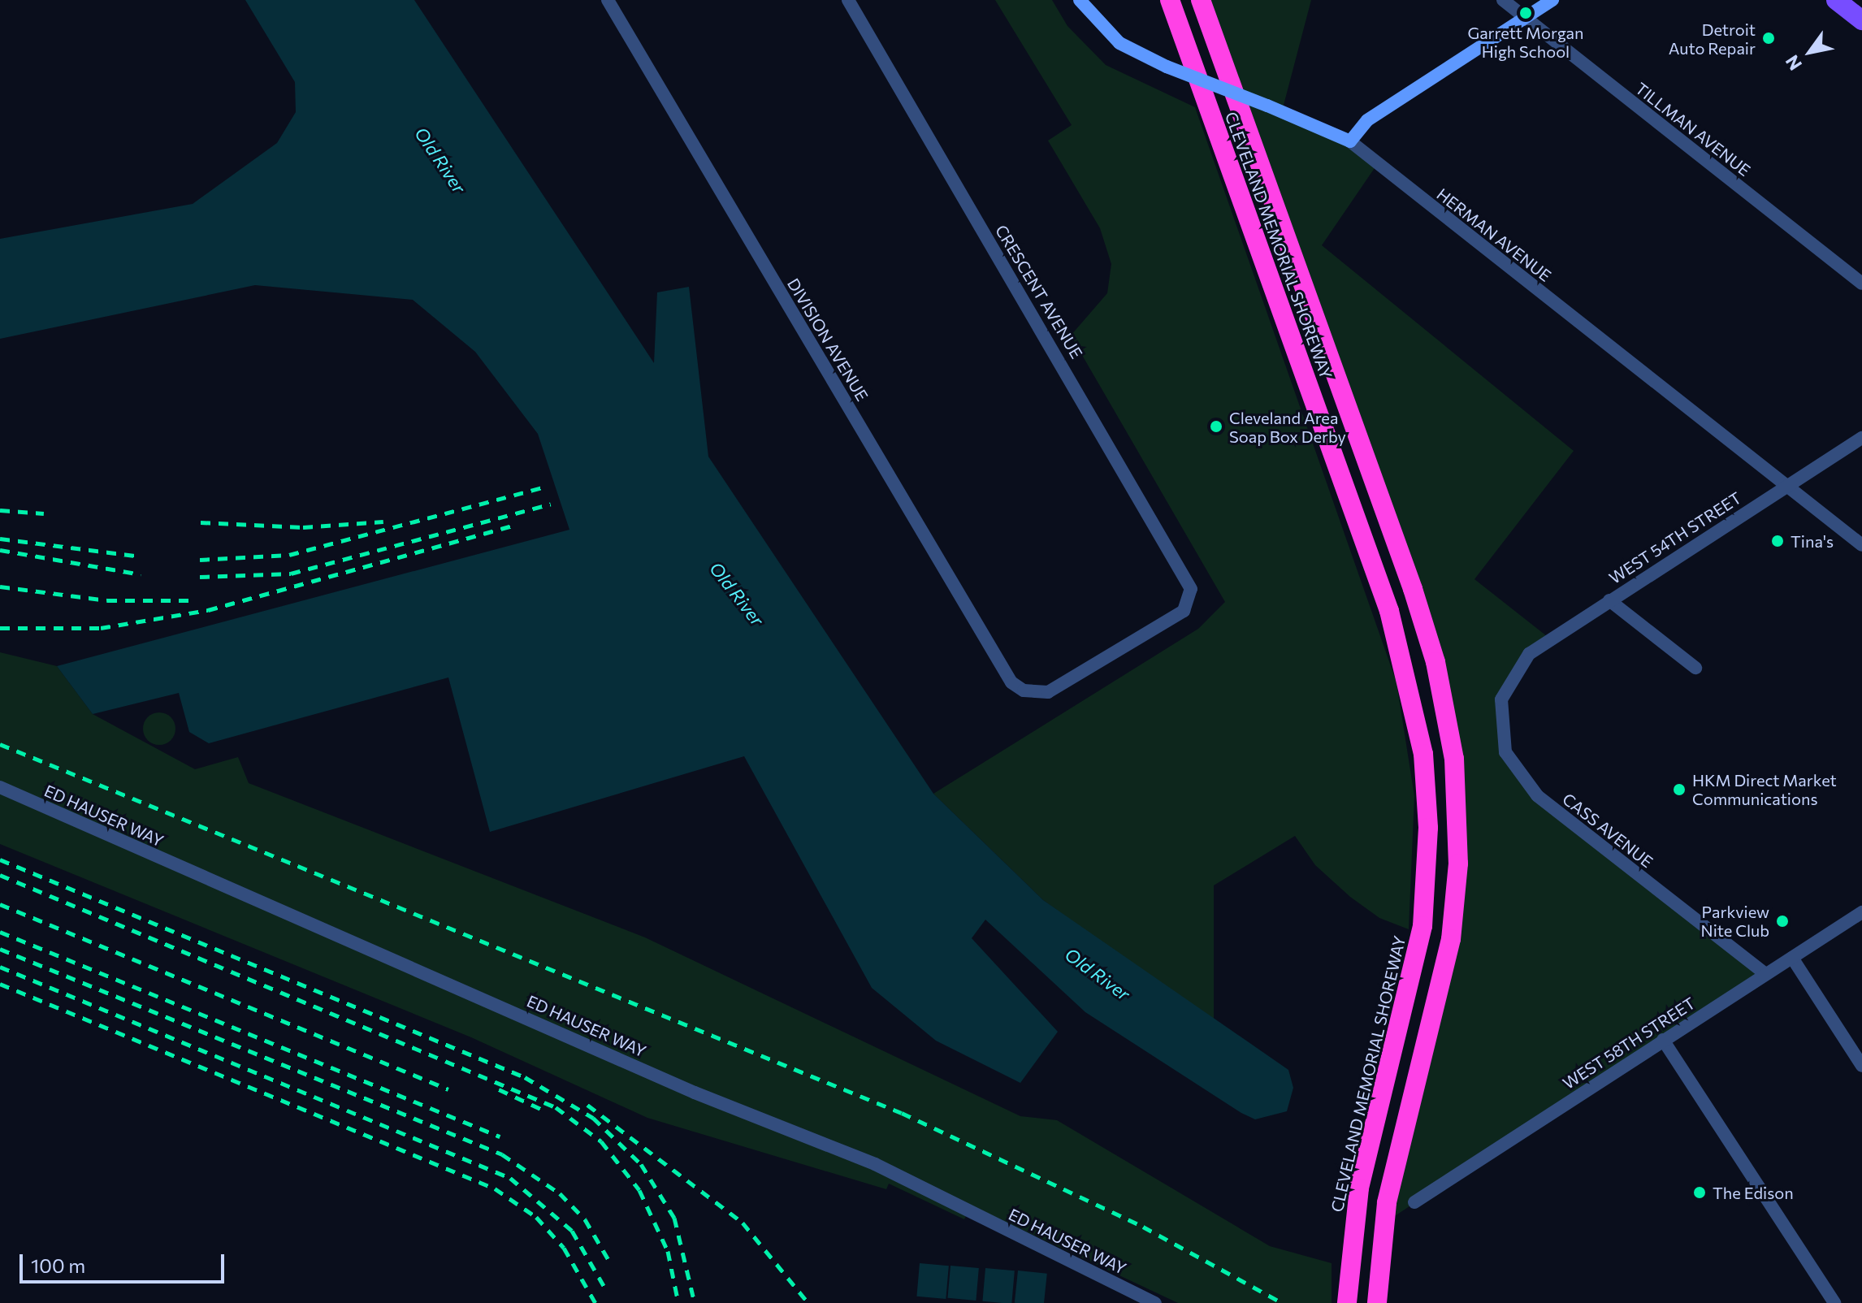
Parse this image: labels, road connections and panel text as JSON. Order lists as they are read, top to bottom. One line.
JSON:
{"streets":{"highway":["CLEVELAND MEMORIAL SHOREWAY"],"street":["TILLMAN AVENUE","HERMAN AVENUE","CRESCENT AVENUE","DIVISION AVENUE","WEST 54TH STREET","ED HAUSER WAY","CASS AVENUE","WEST 58TH STREET"]},"crossings":[["HERMAN AVENUE","WEST 54TH STREET"],["CRESCENT AVENUE","DIVISION AVENUE"],["WEST 54TH STREET","CASS AVENUE"],["CASS AVENUE","WEST 58TH STREET"]],"water":["Old River"],"places":["Garrett Morgan High School","Detroit Auto Repair","Cleveland Area Soap Box Derby","Tina's","HKM Direct Market Communications","Parkview Nite Club","The Edison"],"scale_bar":"100 m","north":"bottom left"}
